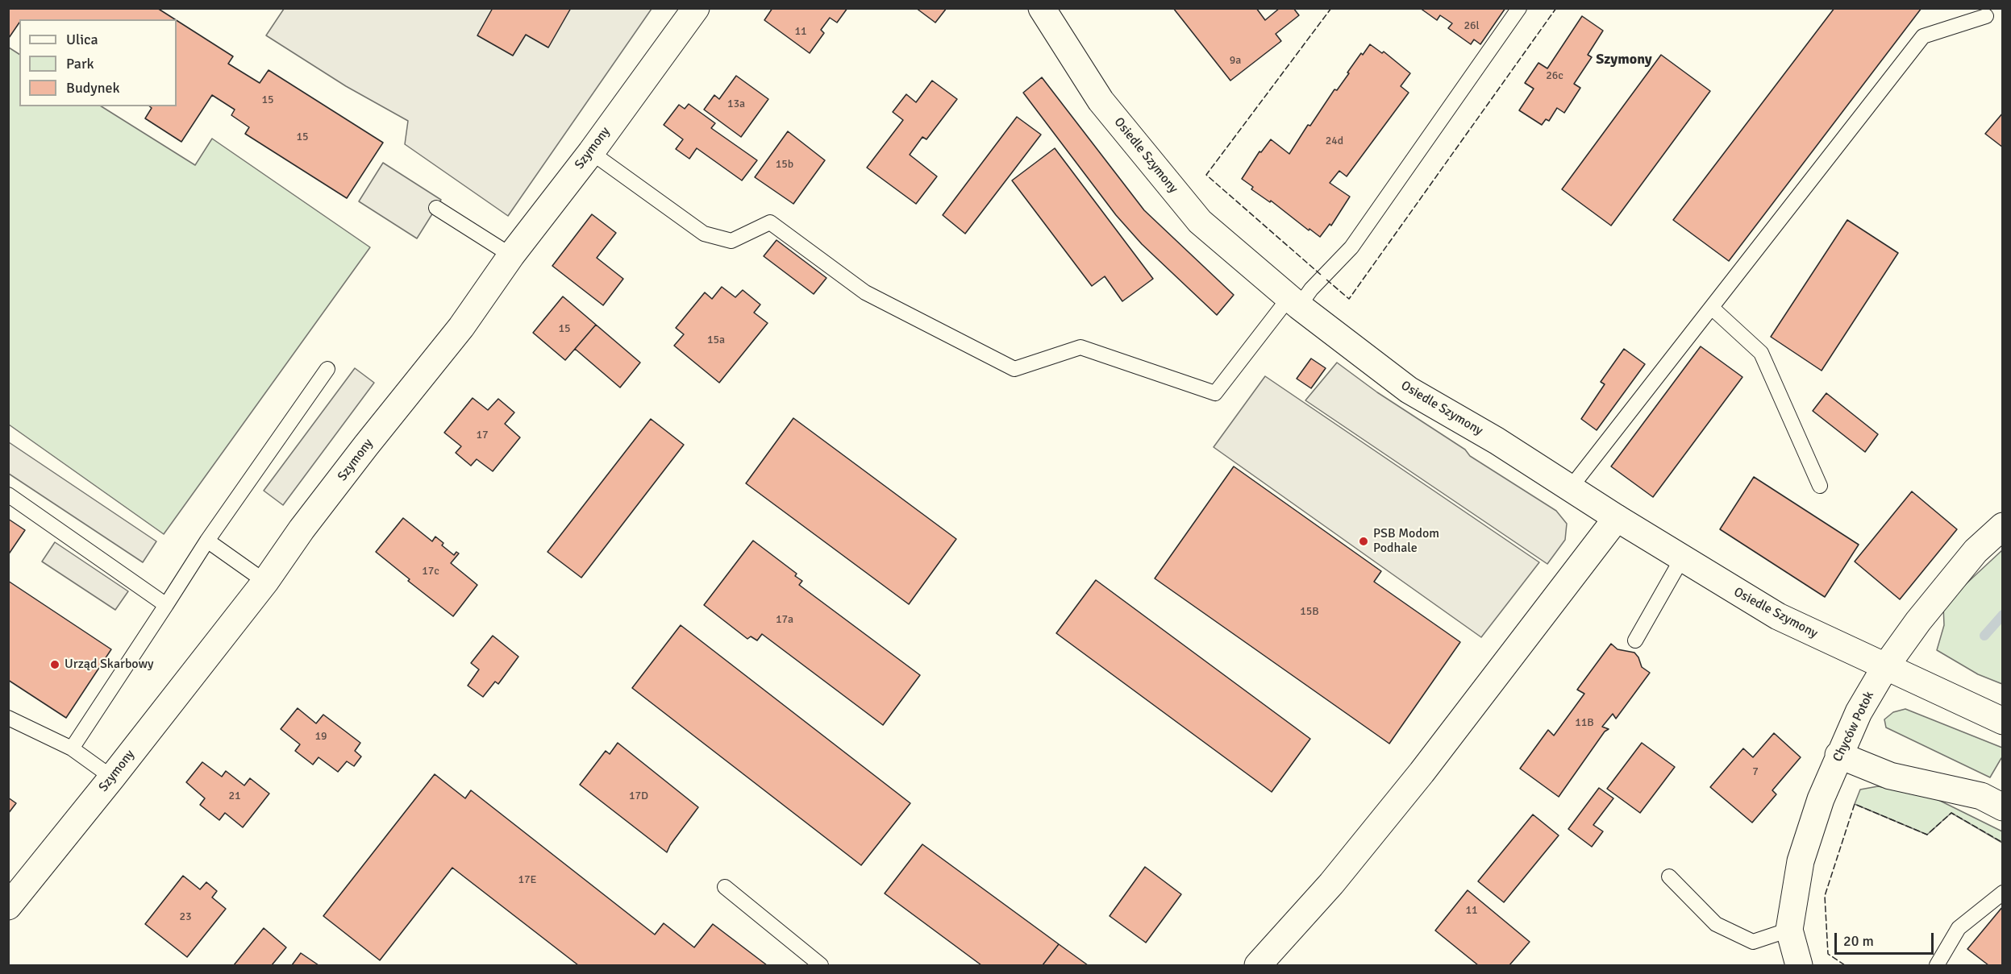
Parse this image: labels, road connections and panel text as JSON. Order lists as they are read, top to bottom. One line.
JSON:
{"streets":{"street":["Szymony","Osiedle Szymony","Chyców Potok"]},"crossings":[["Osiedle Szymony","Chyców Potok"]],"districts":["Szymony"],"places":["PSB Modom Podhale","Urząd Skarbowy"],"house_numbers":["26l","11","9a","26c","15","13a","15","24d","15b","15","15a","17","17c","15B","17a","11B","19","7","21","17D","17E","11","23"],"legend":["Ulica","Park","Budynek"],"scale_bar":"20 m"}
